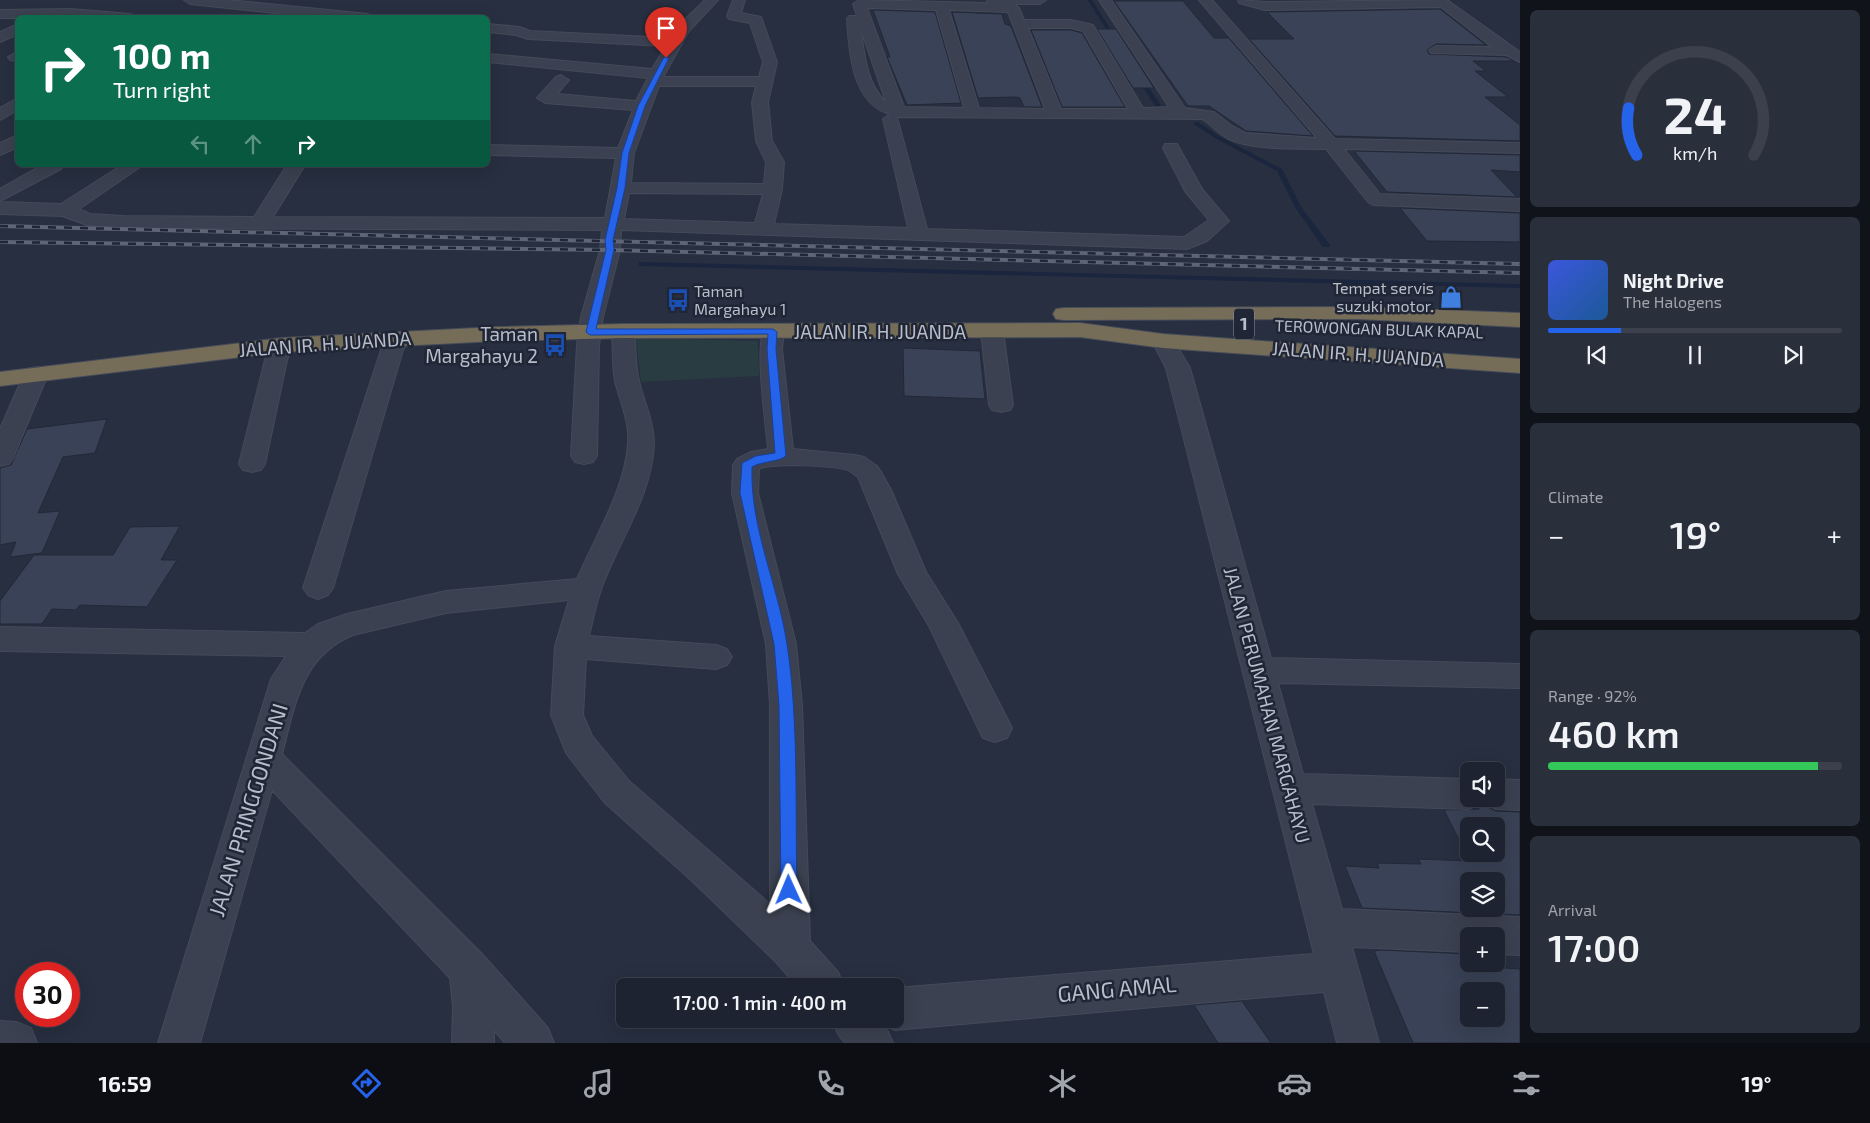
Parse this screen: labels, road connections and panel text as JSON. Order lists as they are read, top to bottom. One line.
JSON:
{"streets":{"highway":["1","TEROWONGAN BULAK KAPAL","JALAN IR. H. JUANDA"],"street":["JALAN PERUMAHAN MARGAHAYU","JALAN PRINGGONDANI","GANG AMAL"]},"crossings":[["TEROWONGAN BULAK KAPAL","JALAN IR. H. JUANDA"],["JALAN IR. H. JUANDA","JALAN PERUMAHAN MARGAHAYU"],["JALAN PERUMAHAN MARGAHAYU","GANG AMAL"]],"places":{"shop":["Tempat servis suzuki motor."],"bus stop":["Taman Margahayu 1","Taman Margahayu 2"]},"page":{"turn":["100 m","Turn right"],"song":["Night Drive","The Halogens"],"tile":["Climate",["Range · 92%","460 km"],["Arrival","17:00"]],"heat":["−","19°","+"],"map_buttons":["+","−"],"limit":"30","trip":"17:00 · 1 min · 400 m","tabs":["16:59","19°"],"gauge":["24","km/h"]}}
